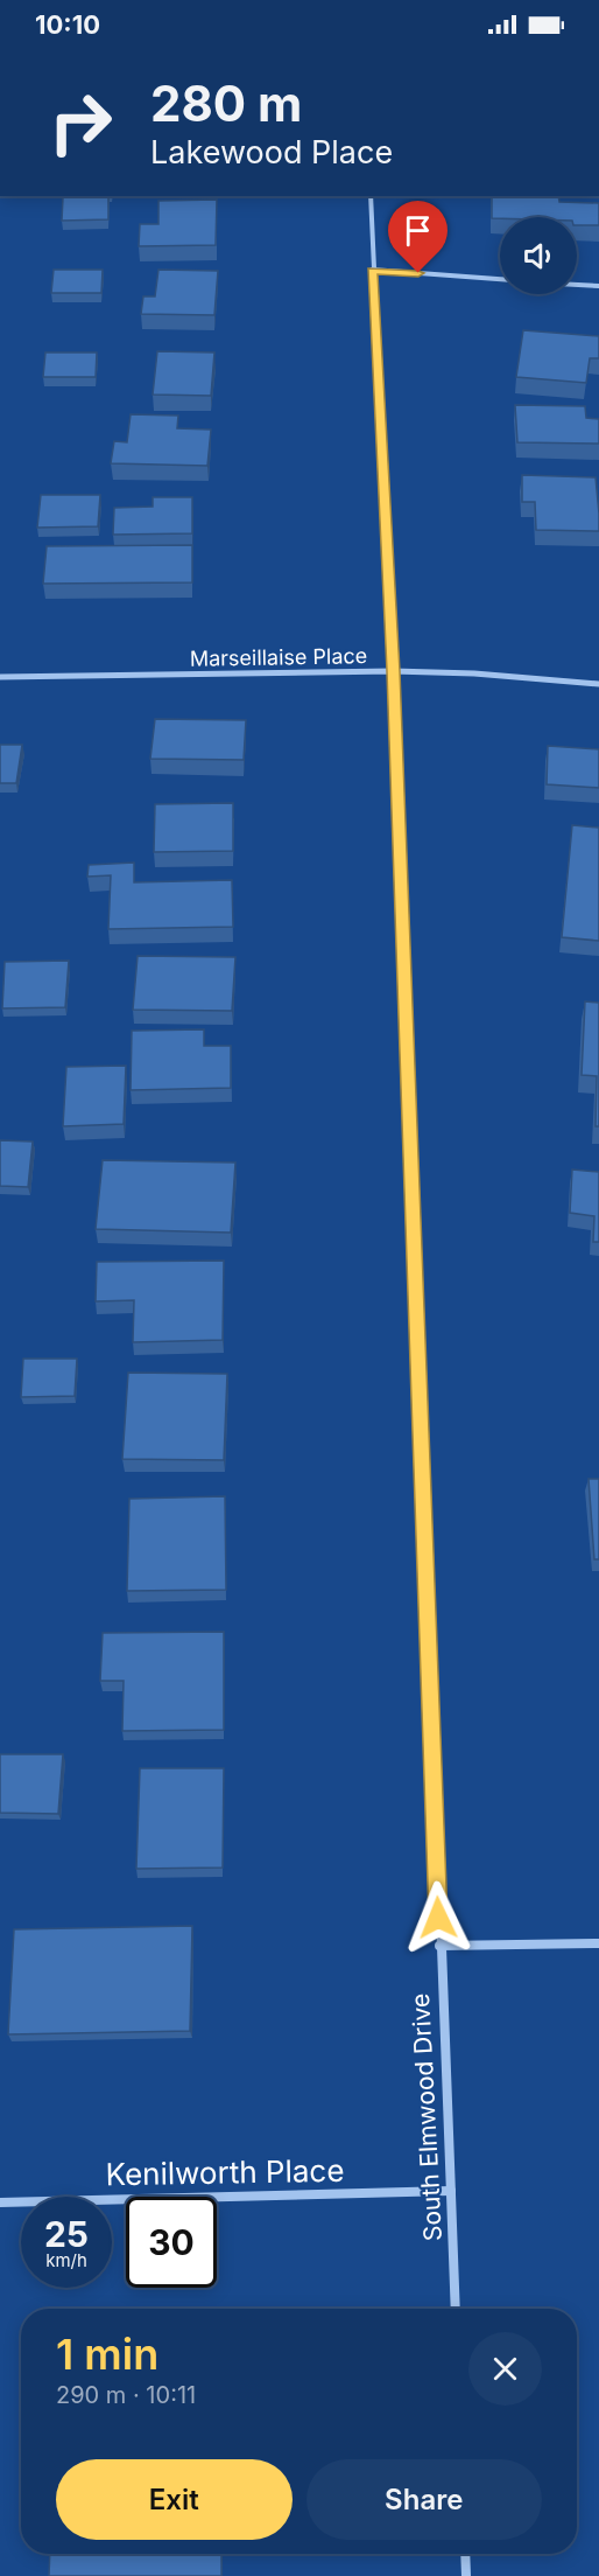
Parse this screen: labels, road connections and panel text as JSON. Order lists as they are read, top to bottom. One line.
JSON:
{"streets":{"street":["Marseillaise Place","South Elmwood Drive","Kenilworth Place"]},"crossings":[["Marseillaise Place","South Elmwood Drive"],["South Elmwood Drive","Kenilworth Place"]],"page":{"status":"10:10","turn":["280 m","Lakewood Place"],"speed":"25 km/h","limit":"30","heading":["1 min","290 m · 10:11"],"buttons":["Exit","Share"]}}
